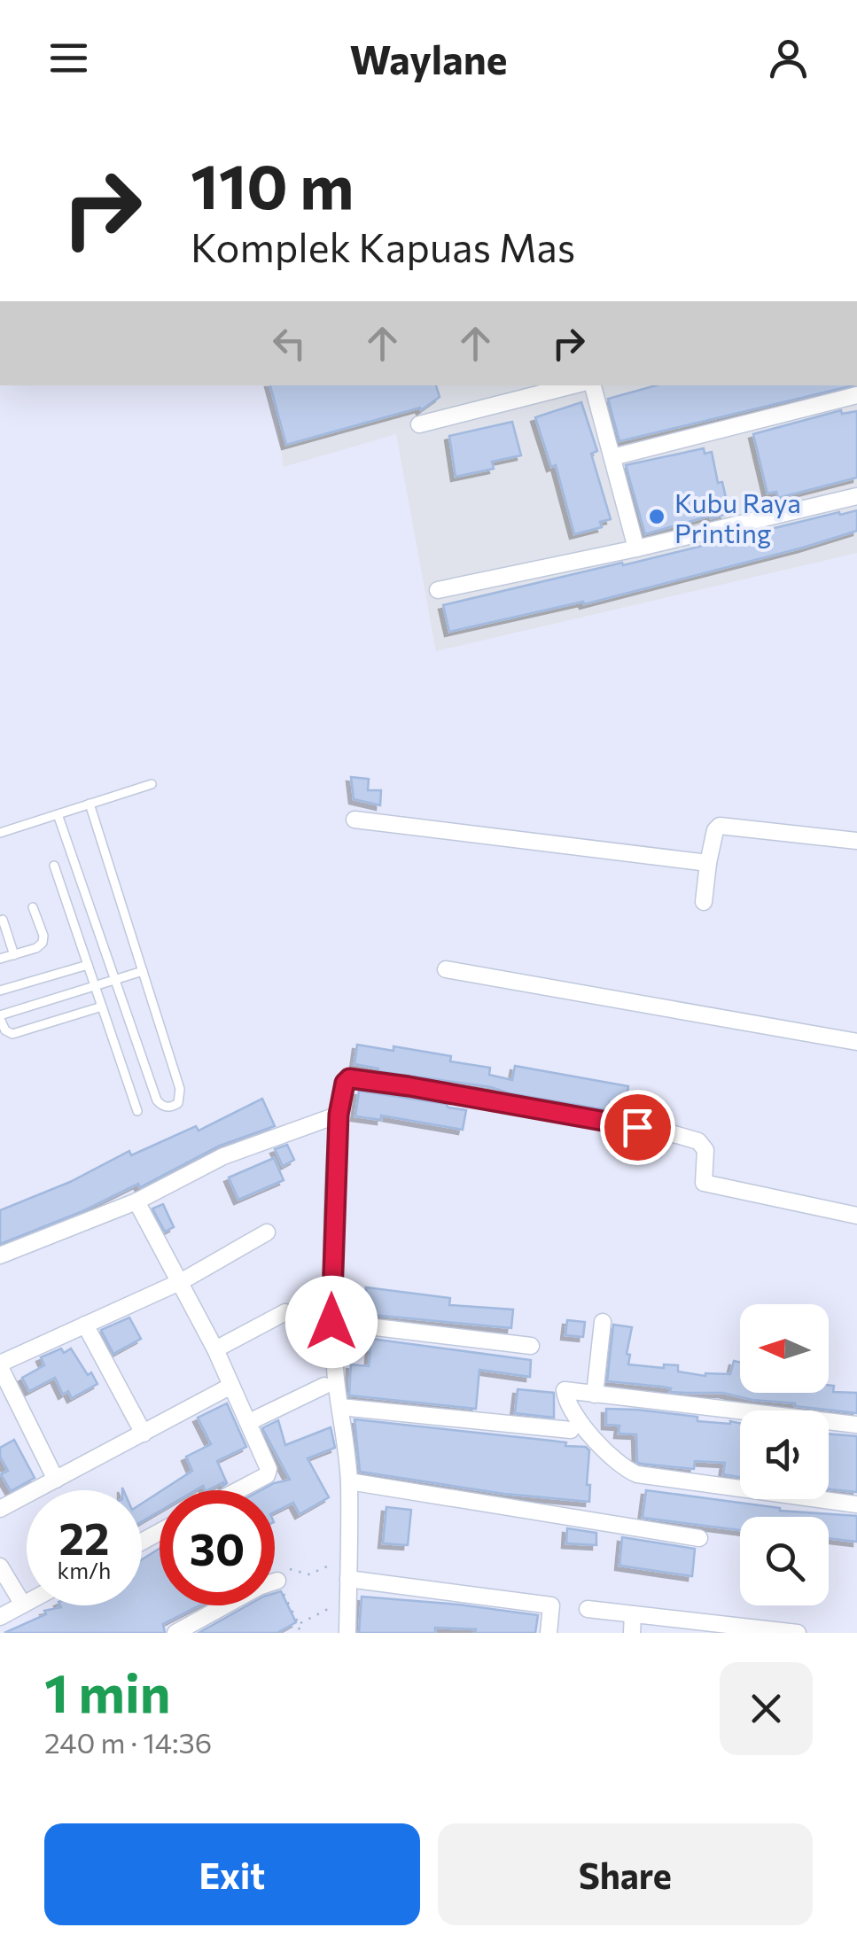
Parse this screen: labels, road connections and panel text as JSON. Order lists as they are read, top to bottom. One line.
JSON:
{"places":["Kubu Raya Printing"],"north":"left","page":{"header":"Waylane","turn":["110 m","Komplek Kapuas Mas"],"speed":"22 km/h","limit":"30","heading":["1 min","240 m · 14:36"],"buttons":["Exit","Share"]}}
